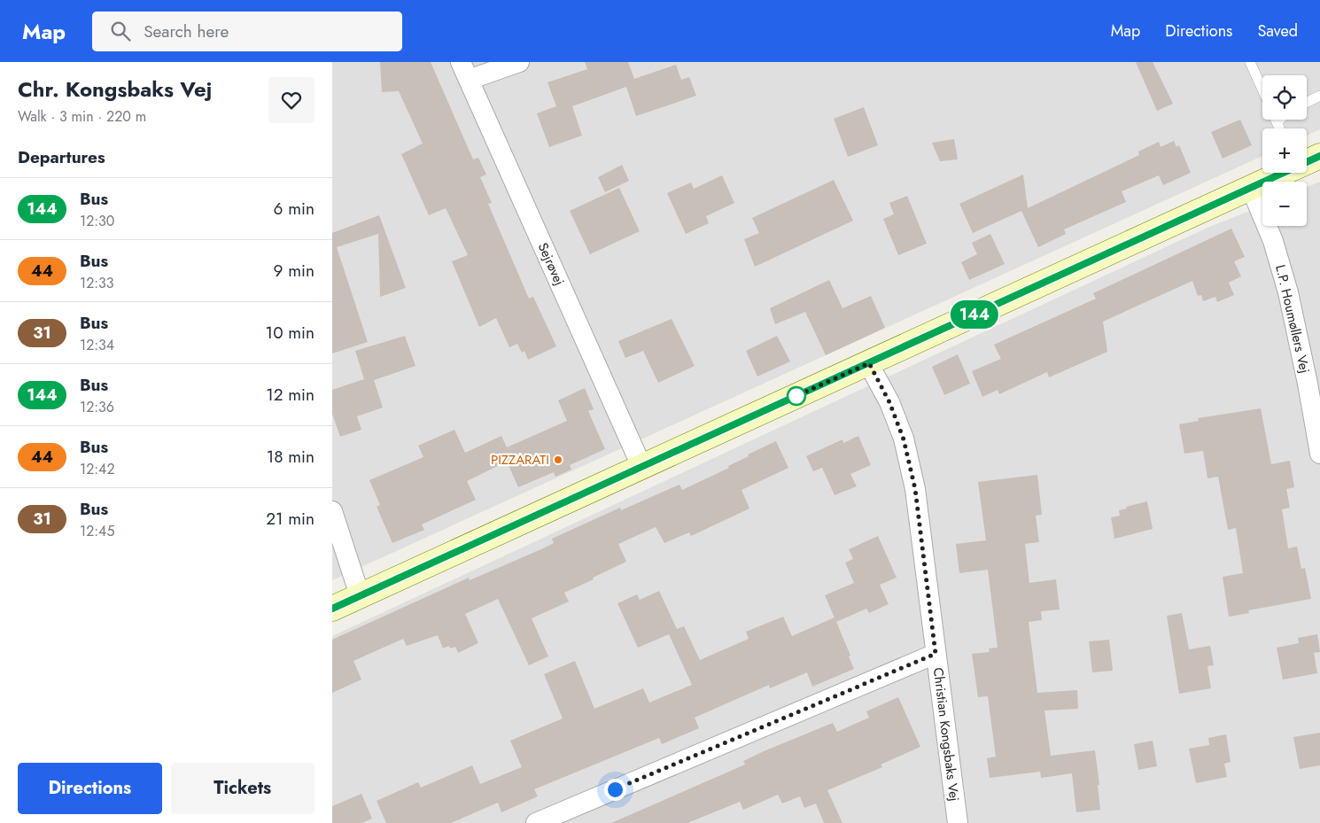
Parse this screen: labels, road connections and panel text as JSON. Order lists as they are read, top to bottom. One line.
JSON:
{"streets":{"street":["Sejrøvej","L.P. Houmøllers Vej","Christian Kongsbaks Vej"]},"places":["PIZZARATI"],"lines":["bus line 144"],"page":{"header":"Map","search":"Search here","nav":["Map","Directions","Saved"],"heading":[["Chr. Kongsbaks Vej","Walk · 3 min · 220 m"],"Departures"],"on_map":"144","map_buttons":["+","−"],"list":[{"mark":"144","name":"Bus","note":"12:30","value":"6 min"},{"mark":"44","name":"Bus","note":"12:33","value":"9 min"},{"mark":"31","name":"Bus","note":"12:34","value":"10 min"},{"mark":"144","name":"Bus","note":"12:36","value":"12 min"},{"mark":"44","name":"Bus","note":"12:42","value":"18 min"},{"mark":"31","name":"Bus","note":"12:45","value":"21 min"}],"buttons":["Directions","Tickets"]}}
